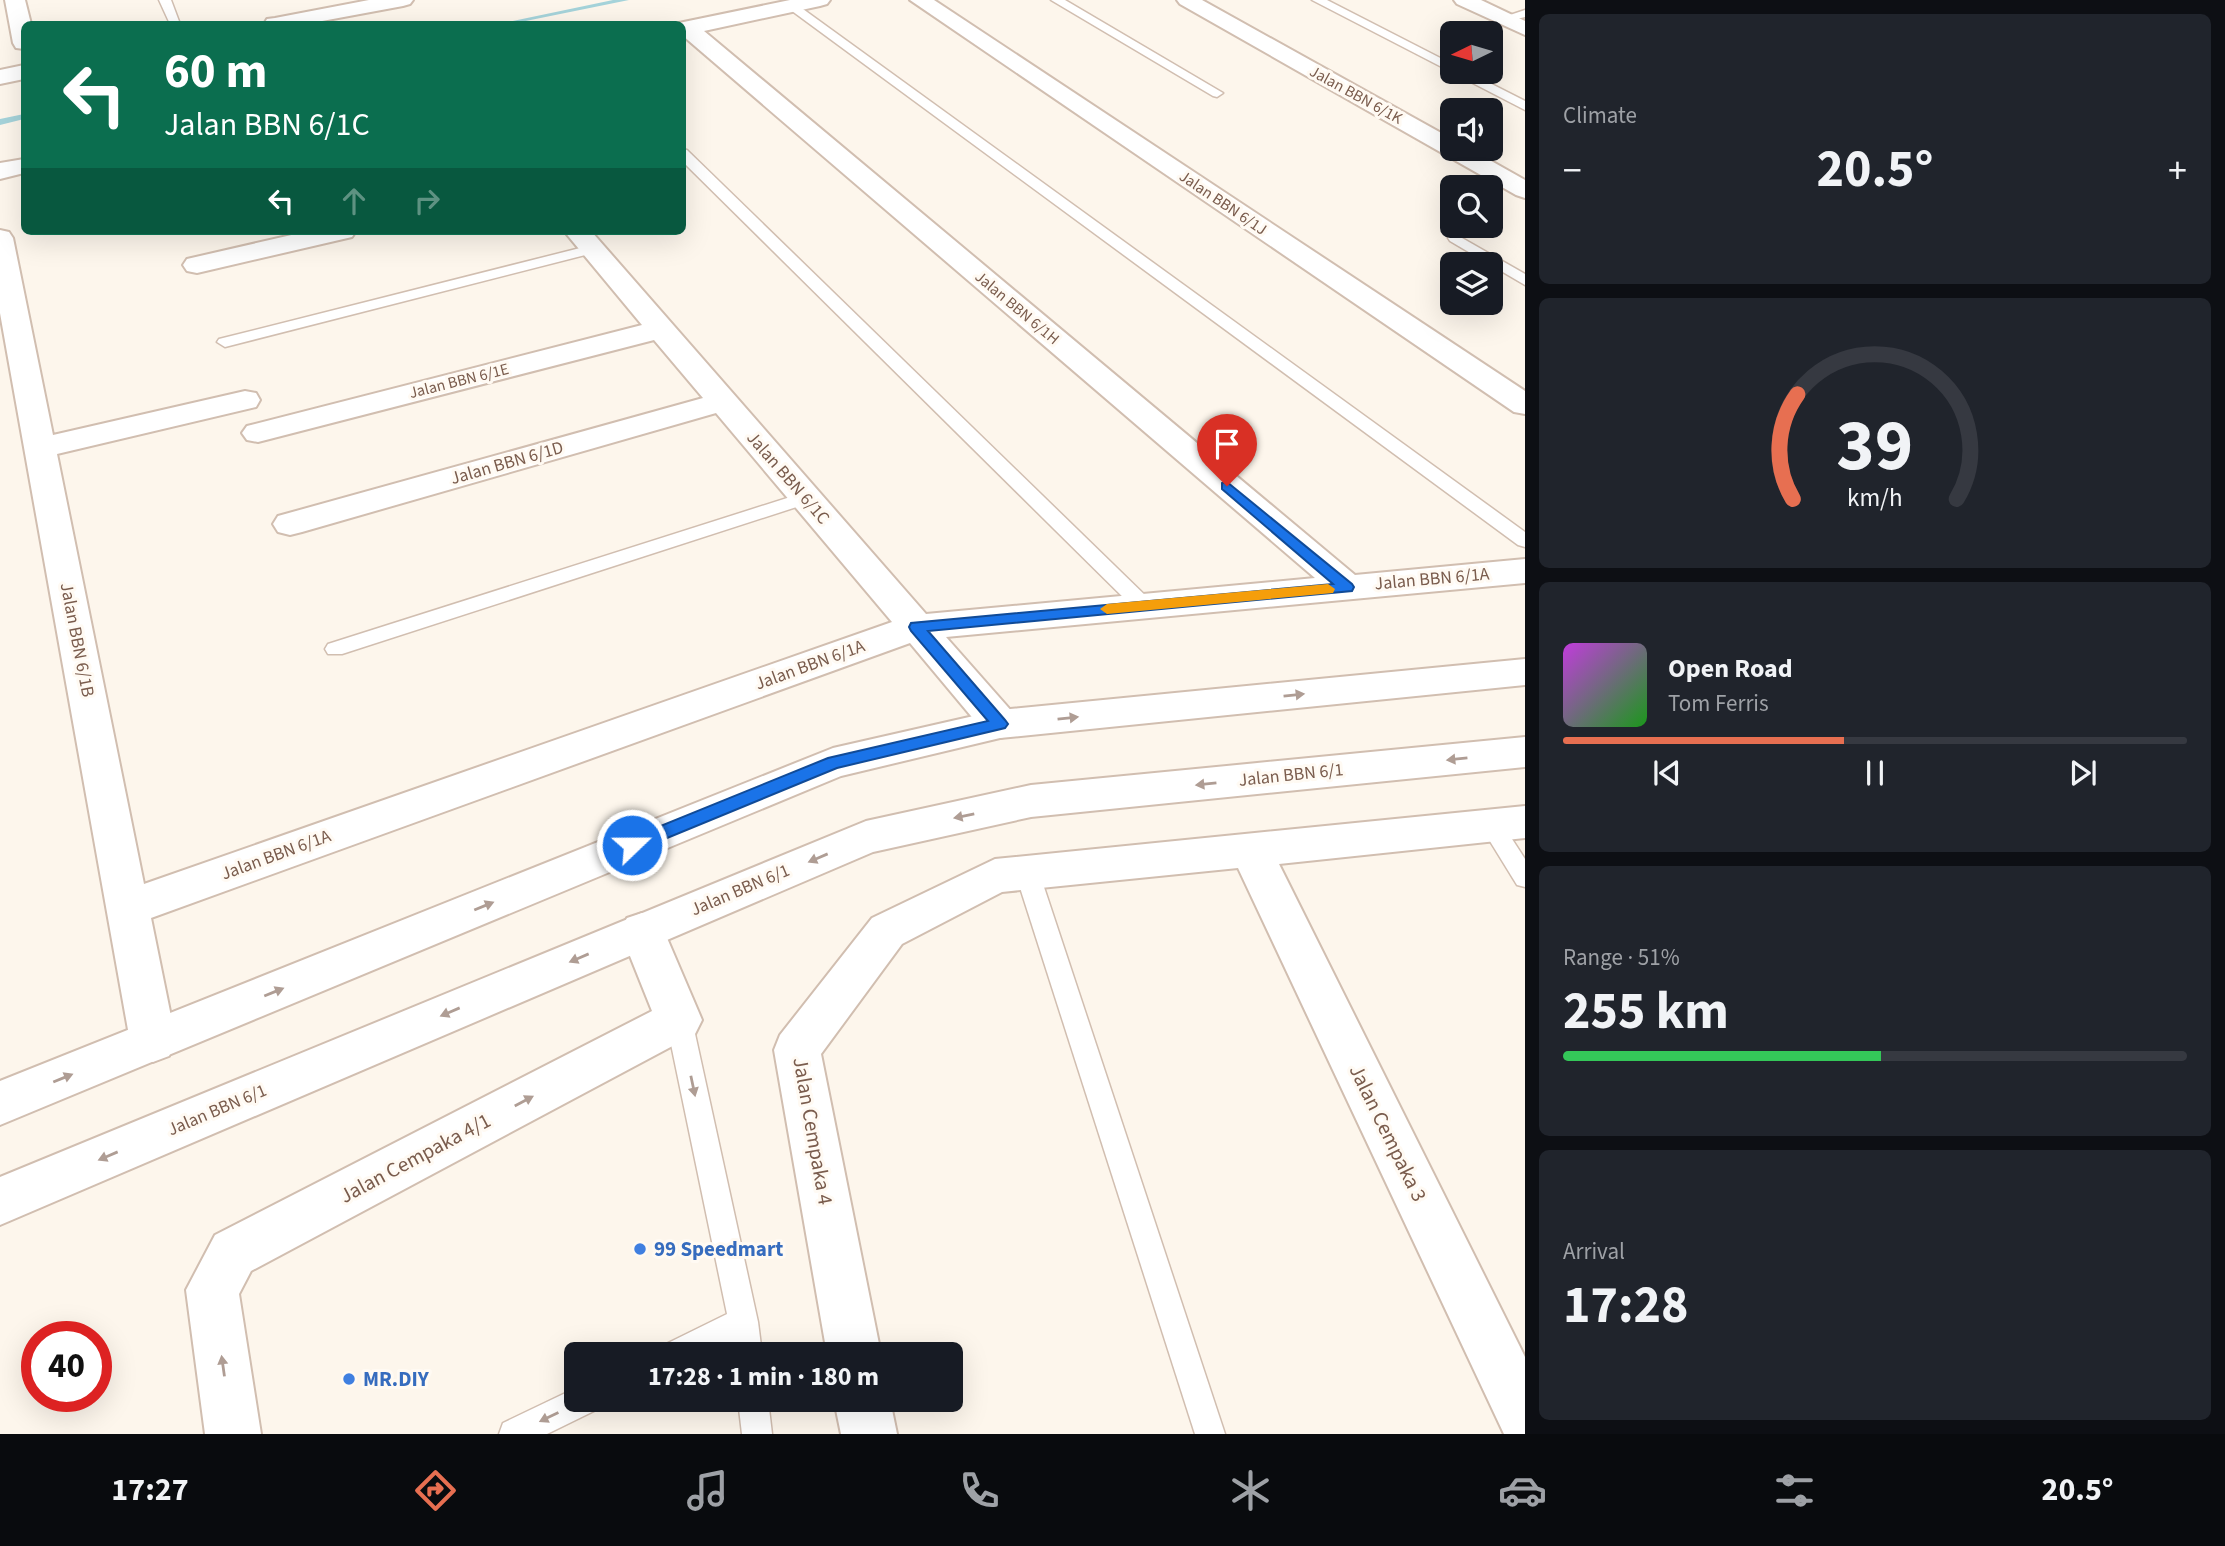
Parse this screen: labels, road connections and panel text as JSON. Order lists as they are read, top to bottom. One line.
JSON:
{"streets":{"street":["Jalan BBN 6/1K","Jalan BBN 6/1J","Jalan BBN 6/1H","Jalan BBN 6/1E","Jalan BBN 6/1D","Jalan BBN 6/1C","Jalan BBN 6/1A","Jalan BBN 6/1B","Jalan BBN 6/1","Jalan Cempaka 4","Jalan Cempaka 3","Jalan Cempaka 4/1"]},"crossings":[["Jalan BBN 6/1H","Jalan BBN 6/1A"],["Jalan BBN 6/1E","Jalan BBN 6/1C"],["Jalan BBN 6/1D","Jalan BBN 6/1C"],["Jalan BBN 6/1C","Jalan BBN 6/1A"],["Jalan BBN 6/1A","Jalan BBN 6/1B"]],"places":["99 Speedmart","MR.DIY"],"north":"left","page":{"tile":["Climate",["Range · 51%","255 km"],["Arrival","17:28"]],"turn":["60 m","Jalan BBN 6/1C"],"heat":["−","20.5°","+"],"song":["Open Road","Tom Ferris"],"limit":"40","trip":"17:28 · 1 min · 180 m","tabs":["17:27","20.5°"],"gauge":["39","km/h"]}}
